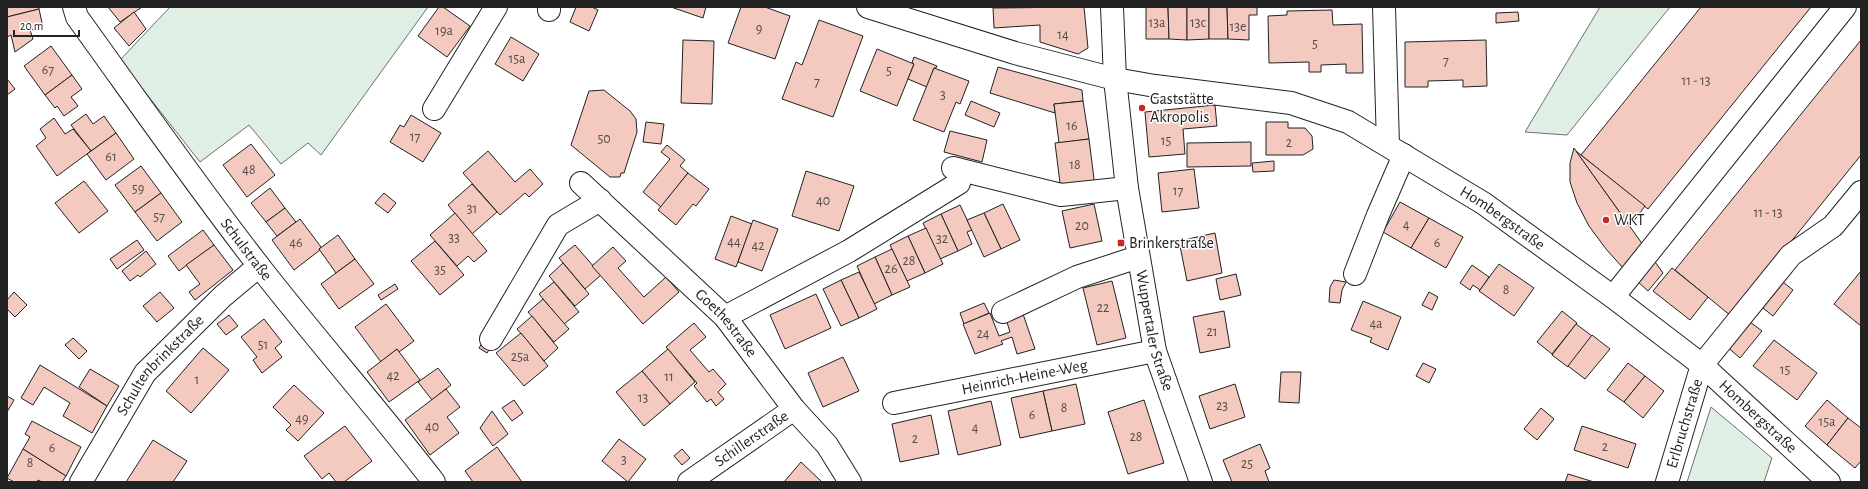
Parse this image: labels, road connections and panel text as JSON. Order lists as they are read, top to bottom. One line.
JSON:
{"streets":{"street":["Hombergstraße","Schulstraße","Goethestraße","Wuppertaler Straße","Schultenbrinkstraße","Heinrich-Heine-Weg","Erlbruchstraße","Schillerstraße"]},"crossings":[["Hombergstraße","Wuppertaler Straße"],["Hombergstraße","Erlbruchstraße"],["Schulstraße","Schultenbrinkstraße"],["Goethestraße","Schillerstraße"],["Wuppertaler Straße","Heinrich-Heine-Weg"]],"places":{"other":["Gaststätte Akropolis","WKT"],"transit":["Brinkerstraße"]},"house_numbers":["13a","13c","13e","9","19a","14","5","15a","7","67","5","11 - 13","7","3","16","17","50","15","2","61","18","48","59","17","40","31","11 - 13","57","4","20","33","32","44","46","6","42","28","26","35","8","22","4a","21","24","51","25a","15","42","11","1","13","23","8","6","49","15a","40","4","28","2","2","6","3","8","25"],"scale_bar":"20 m"}
